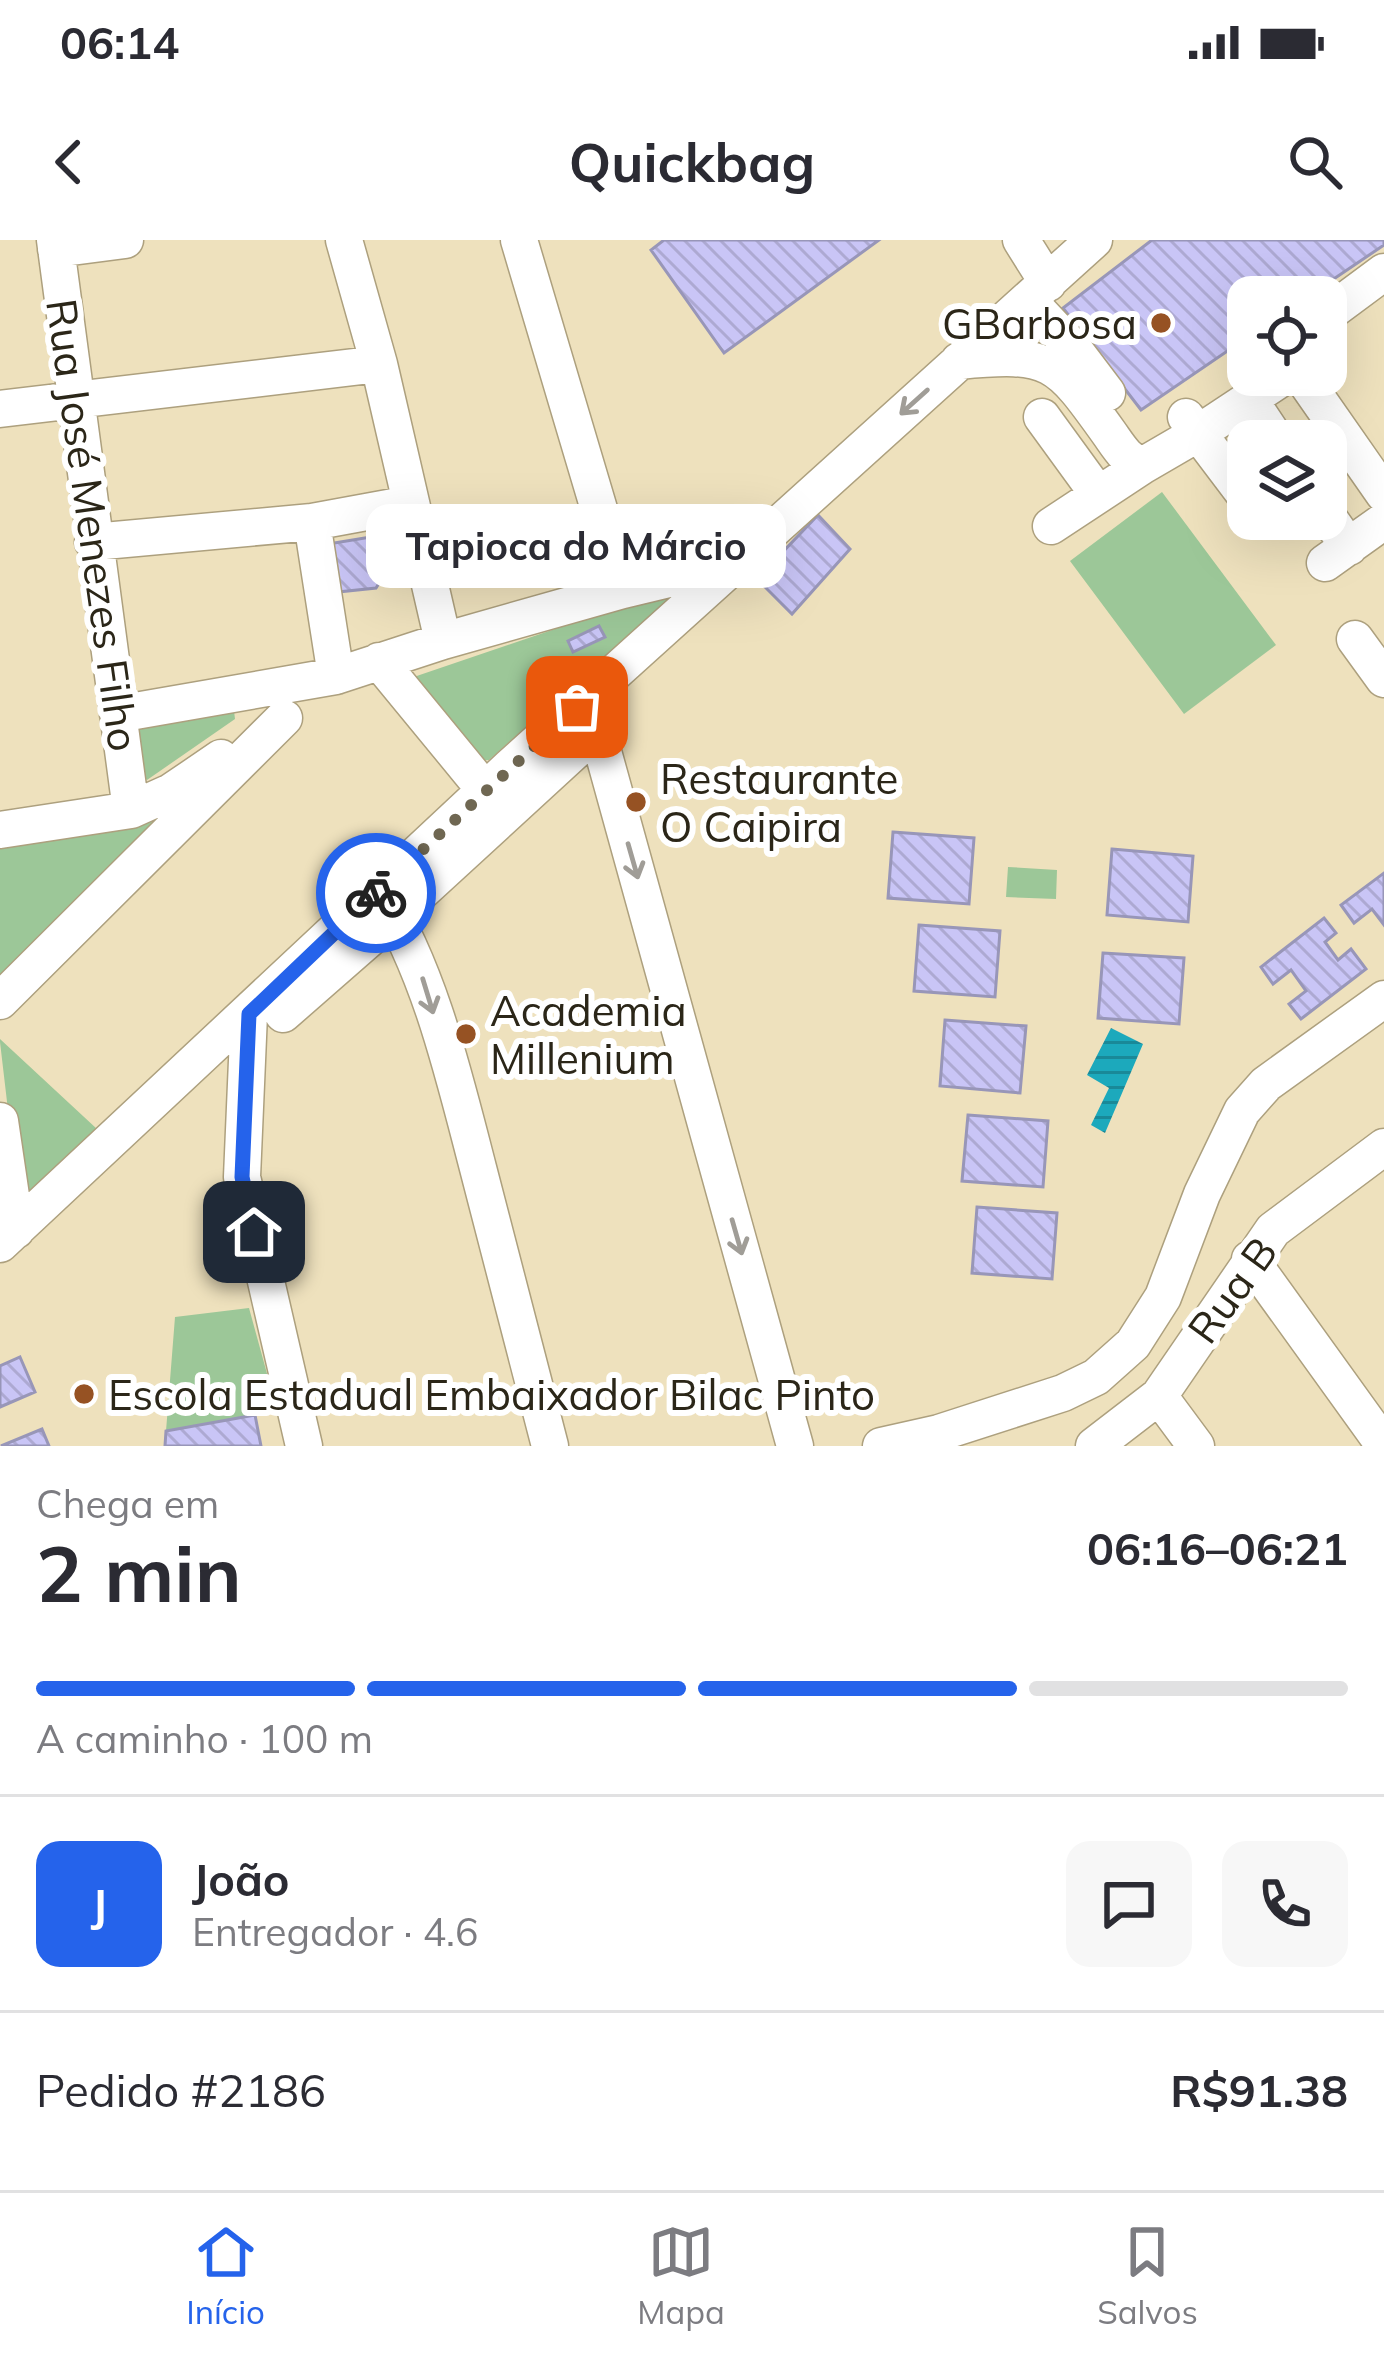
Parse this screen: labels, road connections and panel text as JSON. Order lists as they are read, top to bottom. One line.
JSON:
{"streets":{"street":["Rua José Menezes Filho","Rua B"]},"places":["GBarbosa","Tapioca do Márcio","Restaurante O Caipira","Academia Millenium","Escola Estadual Embaixador Bilac Pinto"],"page":{"status":"06:14","header":"Quickbag","bubble":"Tapioca do Márcio","heading":["2 min","Chega em","06:16–06:21"],"panel":["João","Entregador · 4.6","Pedido #2186","R$91.38"],"bar":"A caminho · 100 m","round":"J","tabs":["Início","Mapa","Salvos"]}}
